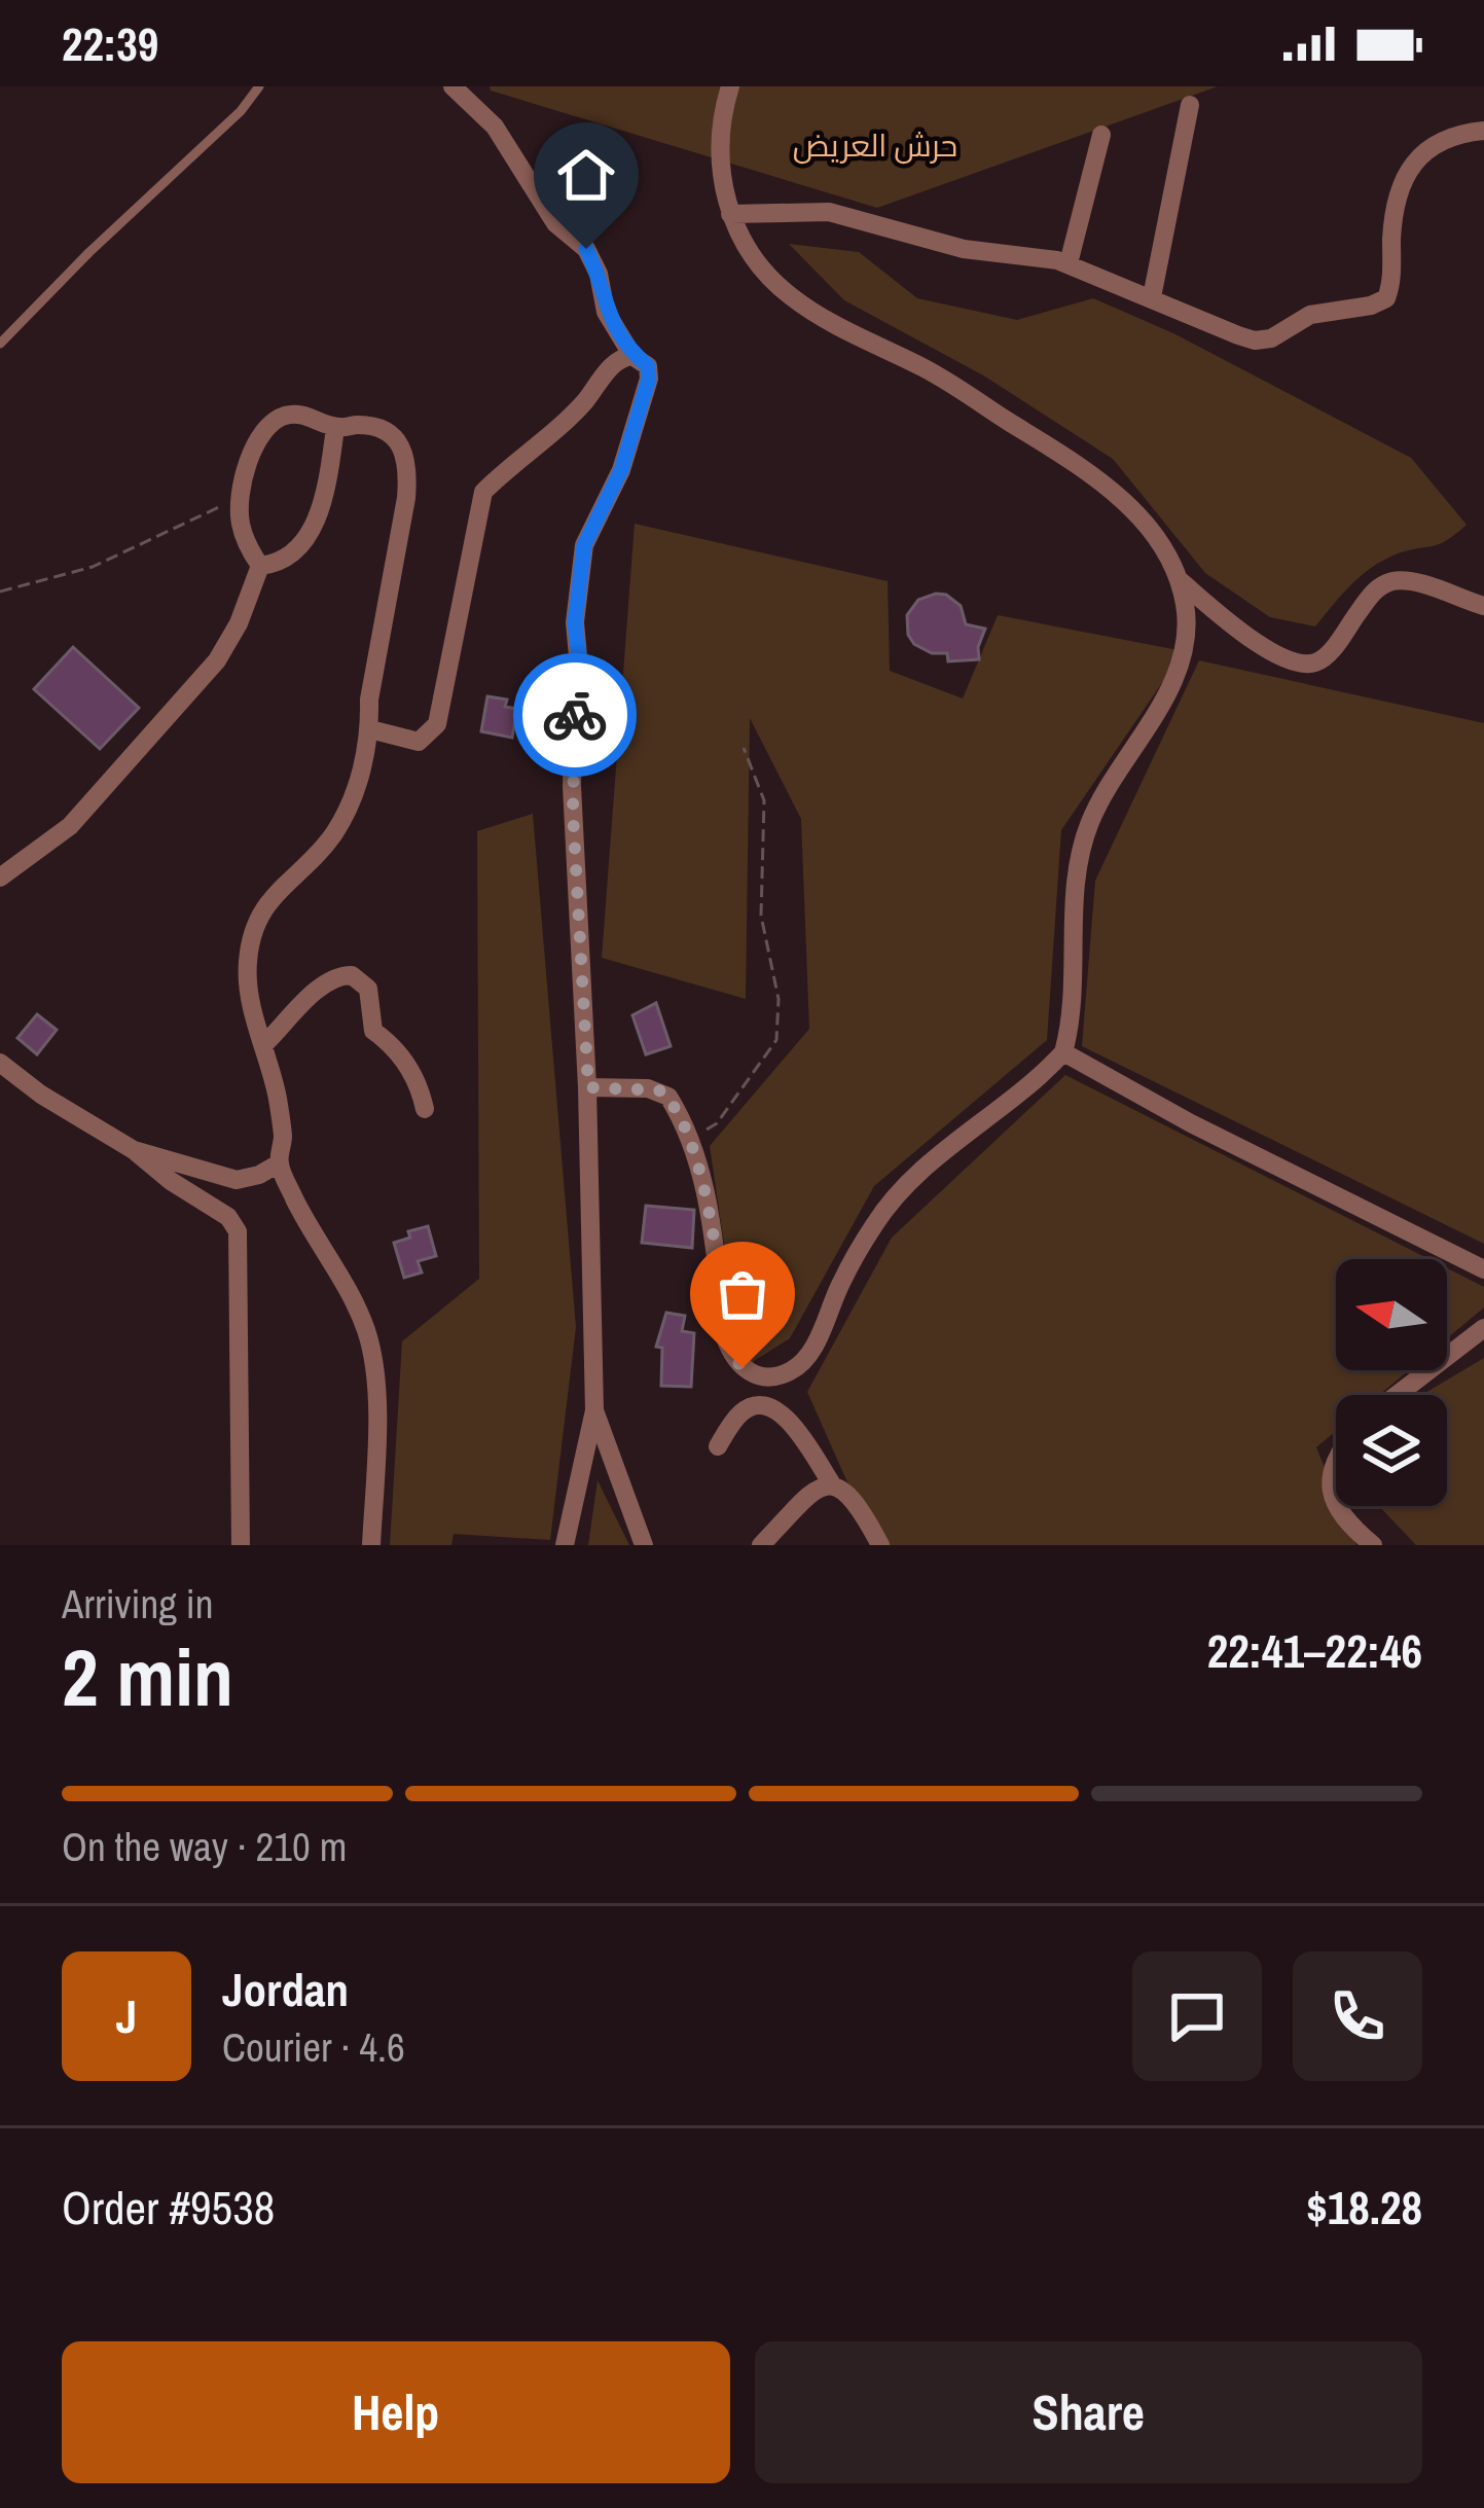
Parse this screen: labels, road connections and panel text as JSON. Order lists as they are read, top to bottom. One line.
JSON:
{"parks":["حرش العريض"],"north":"left","page":{"status":"22:39","heading":["2 min","Arriving in","22:41–22:46"],"panel":["Jordan","Courier · 4.6","Order #9538","$18.28"],"bar":"On the way · 210 m","round":"J","buttons":["Help","Share"]}}
